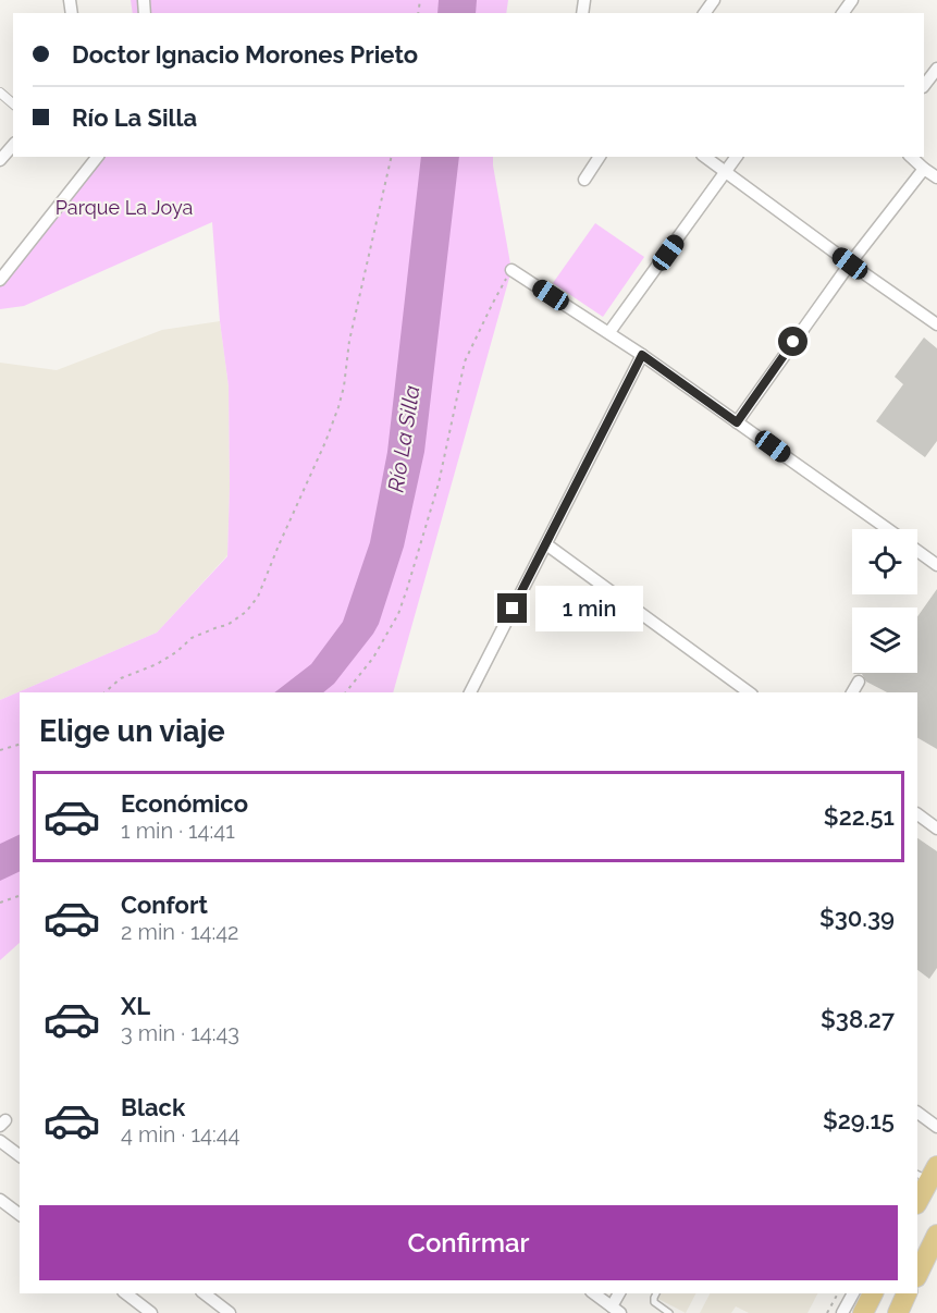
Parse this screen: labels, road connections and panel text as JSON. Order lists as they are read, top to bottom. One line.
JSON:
{"water":["Río La Silla"],"parks":["Parque La Joya"],"page":{"banner":["Doctor Ignacio Morones Prieto","Río La Silla"],"bubble":"1 min","heading":"Elige un viaje","list":[{"name":"Económico","note":"1 min · 14:41","value":"$22.51"},{"name":"Confort","note":"2 min · 14:42","value":"$30.39"},{"name":"XL","note":"3 min · 14:43","value":"$38.27"},{"name":"Black","note":"4 min · 14:44","value":"$29.15"}],"buttons":"Confirmar"}}
